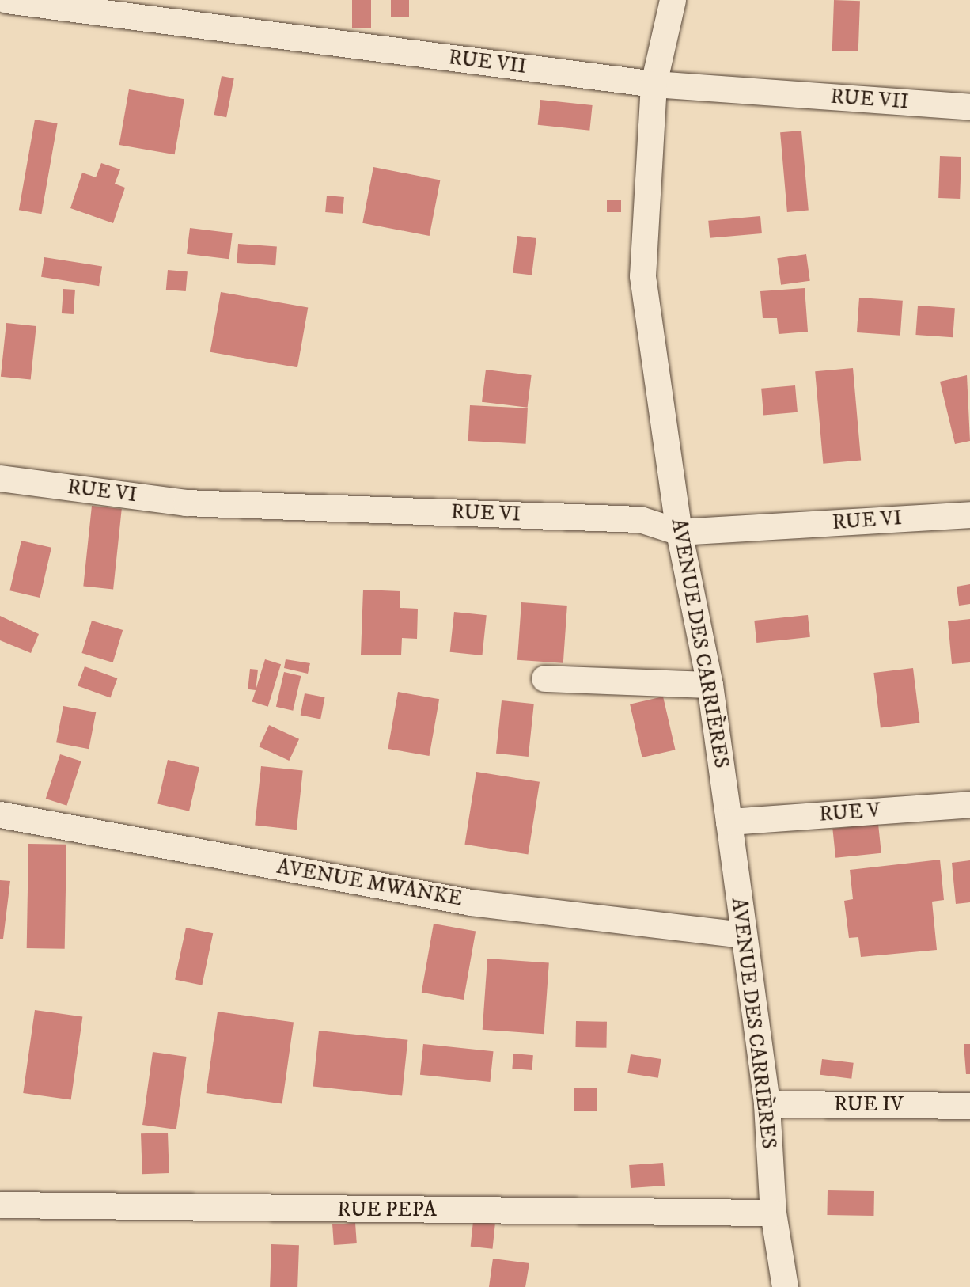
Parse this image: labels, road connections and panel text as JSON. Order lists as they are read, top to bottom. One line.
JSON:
{"streets":{"street":["RUE VII","RUE VI","AVENUE DES CARRIÈRES","RUE V","AVENUE MWANKE","RUE IV","RUE PEPA"]},"crossings":[["RUE VII","AVENUE DES CARRIÈRES"],["RUE VI","AVENUE DES CARRIÈRES"],["AVENUE DES CARRIÈRES","RUE V"],["AVENUE DES CARRIÈRES","AVENUE MWANKE"],["AVENUE DES CARRIÈRES","RUE IV"],["AVENUE DES CARRIÈRES","RUE PEPA"]]}
